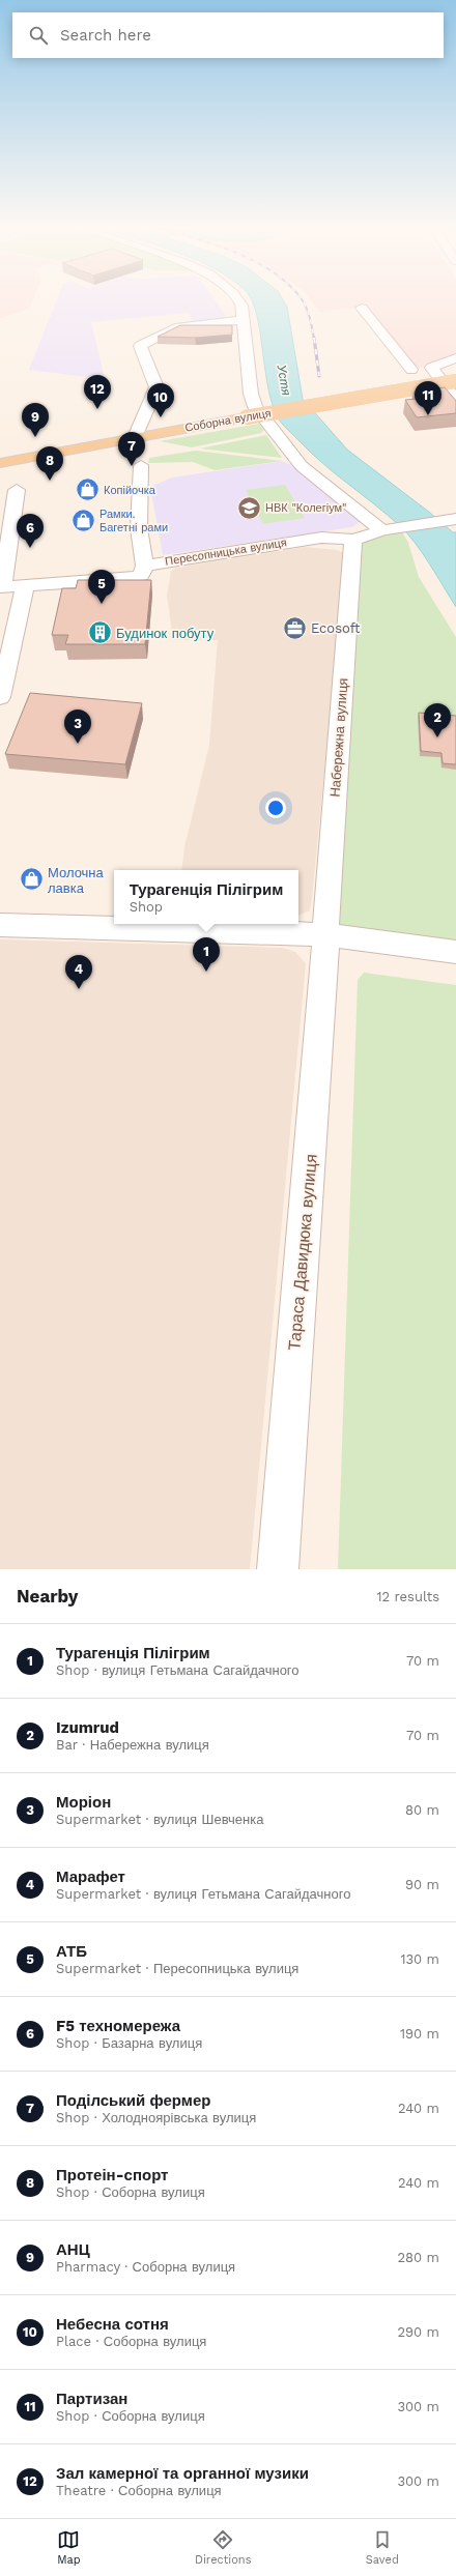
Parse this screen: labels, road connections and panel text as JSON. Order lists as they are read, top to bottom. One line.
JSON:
{"streets":{"main road":["Соборна вулиця"],"street":["Пересопницька вулиця","Набережна вулиця","Тараса Давидюка вулиця"]},"crossings":[["Пересопницька вулиця","Набережна вулиця"],["Набережна вулиця","Тараса Давидюка вулиця"]],"water":["Устя"],"places":{"shop":["Копійочка","Рамки. Багетні рами","Молочна лавка"],"school or university":["НВК \"Колегіум\""],"office":["Ecosoft"],"building":["Будинок побуту"]},"page":{"search":"Search here","pins":["12","11","10","9","7","8","6","5","2","3","1","4"],"popup":["Турагенція Пілігрим","Shop"],"heading":["Nearby","12 results"],"list":[{"mark":"1","name":"Турагенція Пілігрим","note":"Shop · вулиця Гетьмана Сагайдачного","value":"70 m"},{"mark":"2","name":"Izumrud","note":"Bar · Набережна вулиця","value":"70 m"},{"mark":"3","name":"Моріон","note":"Supermarket · вулиця Шевченка","value":"80 m"},{"mark":"4","name":"Марафет","note":"Supermarket · вулиця Гетьмана Сагайдачного","value":"90 m"},{"mark":"5","name":"АТБ","note":"Supermarket · Пересопницька вулиця","value":"130 m"},{"mark":"6","name":"F5 техномережа","note":"Shop · Базарна вулиця","value":"190 m"},{"mark":"7","name":"Поділський фермер","note":"Shop · Холодноярівська вулиця","value":"240 m"},{"mark":"8","name":"Протеін-спорт","note":"Shop · Соборна вулиця","value":"240 m"},{"mark":"9","name":"АНЦ","note":"Pharmacy · Соборна вулиця","value":"280 m"},{"mark":"10","name":"Небесна сотня","note":"Place · Соборна вулиця","value":"290 m"},{"mark":"11","name":"Партизан","note":"Shop · Соборна вулиця","value":"300 m"},{"mark":"12","name":"Зал камерної та органної музики","note":"Theatre · Соборна вулиця","value":"300 m"}],"nav":["Map","Directions","Saved"]}}
